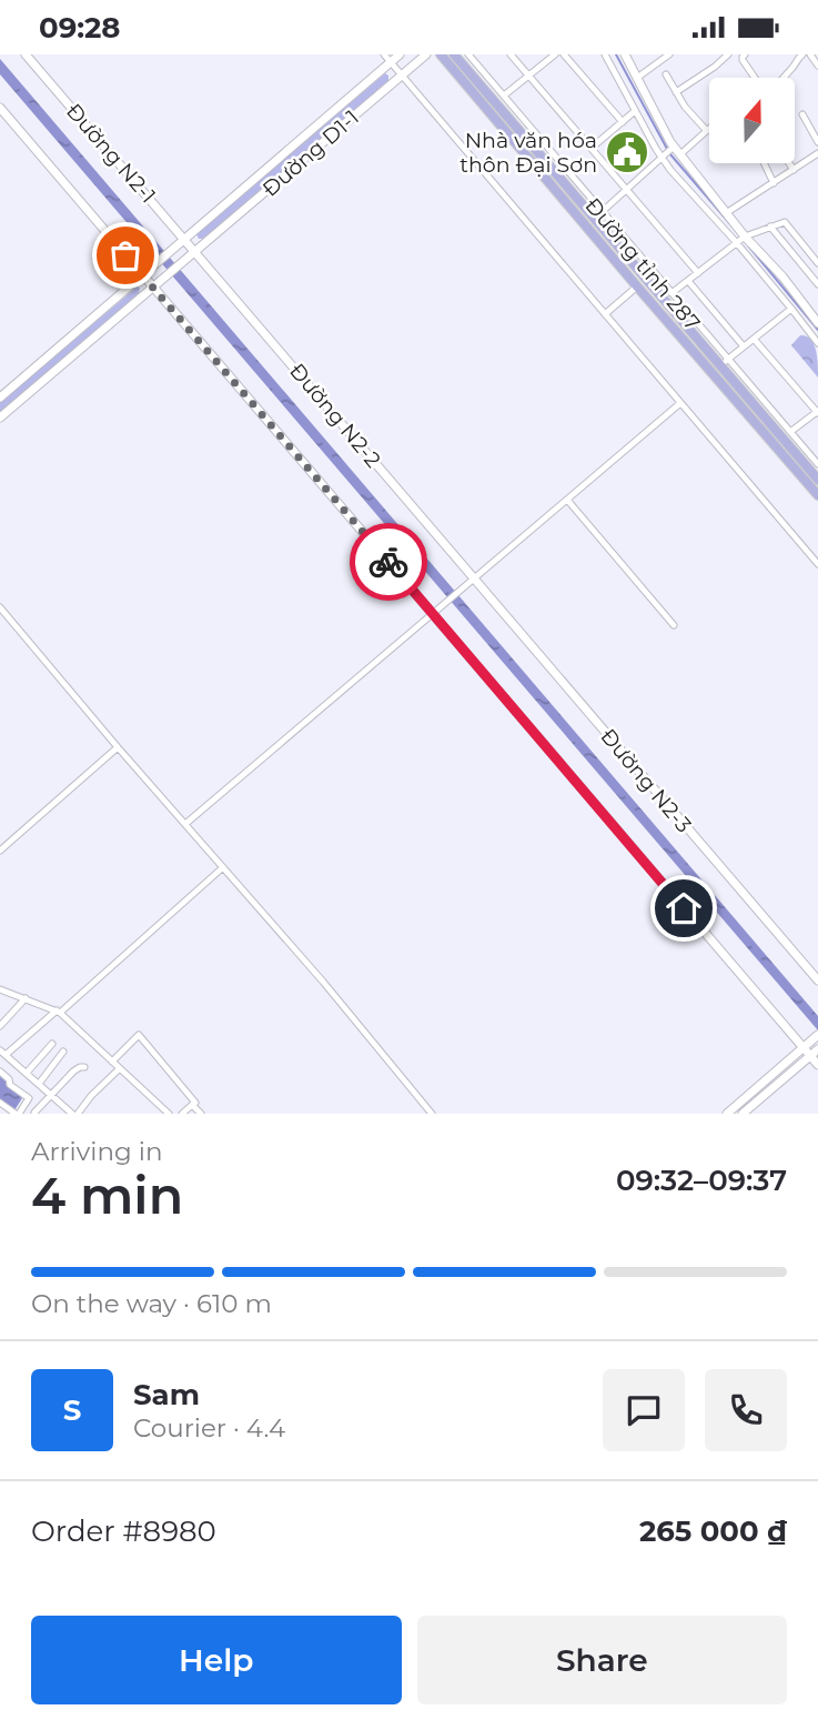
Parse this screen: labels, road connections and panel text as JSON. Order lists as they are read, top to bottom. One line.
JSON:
{"streets":{"main road":["Đường tỉnh 287"],"street":["Đường N2-1","Đường D1-1","Đường N2-2","Đường N2-3"]},"crossings":[["Đường N2-1","Đường D1-1"],["Đường N2-1","Đường N2-2"],["Đường D1-1","Đường N2-2"],["Đường N2-2","Đường N2-3"]],"places":{"public building":["Nhà văn hóa thôn Đại Sơn"]},"north":"top","page":{"status":"09:28","heading":["4 min","Arriving in","09:32–09:37"],"panel":["Sam","Courier · 4.4","Order #8980","265 000 ₫"],"bar":"On the way · 610 m","round":"S","buttons":["Help","Share"]}}
